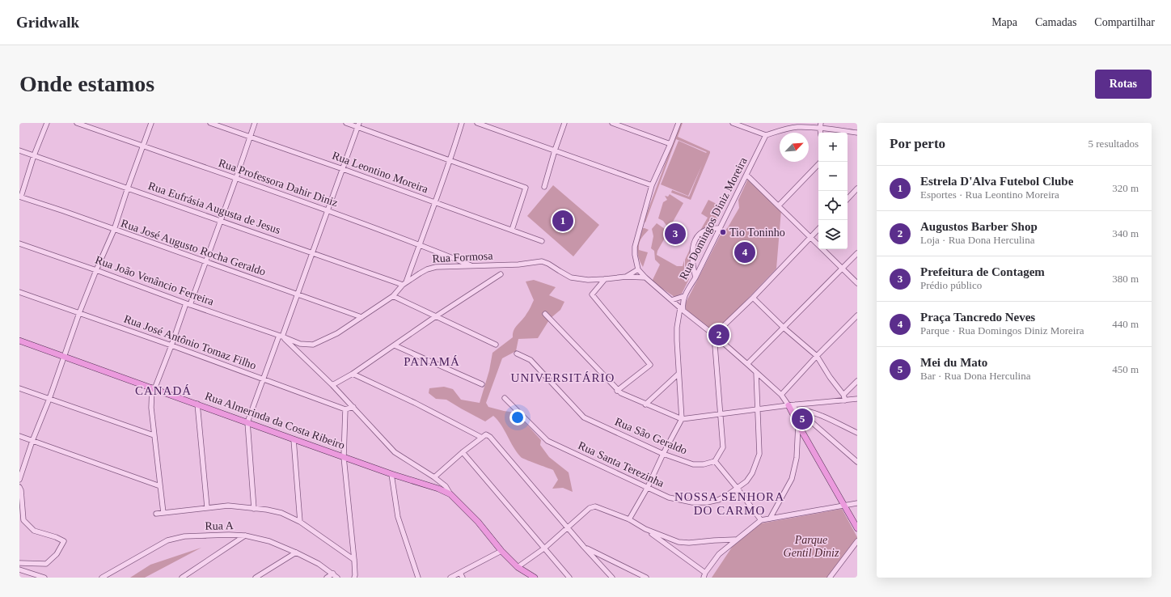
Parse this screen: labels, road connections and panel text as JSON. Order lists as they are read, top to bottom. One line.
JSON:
{"streets":{"main road":["Rua Almerinda da Costa Ribeiro"],"street":["Rua Leontino Moreira","Rua Professora Dahir Diniz","Rua Eufrásia Augusta de Jesus","Rua Domingos Diniz Moreira","Rua José Augusto Rocha Geraldo","Rua Formosa","Rua João Venâncio Ferreira","Rua José Antônio Tomaz Filho","Rua São Geraldo","Rua Santa Terezinha","Rua A"]},"crossings":[["Rua Professora Dahir Diniz","Rua Formosa"],["Rua Eufrásia Augusta de Jesus","Rua Formosa"],["Rua José Augusto Rocha Geraldo","Rua Formosa"],["Rua Formosa","Rua João Venâncio Ferreira"]],"districts":["PANAMÁ","UNIVERSITÁRIO","CANADÁ","NOSSA SENHORA DO CARMO"],"parks":["Parque Gentil Diniz"],"places":["Tio Toninho"],"north":"top right","page":{"header":"Gridwalk","nav":["Mapa","Camadas","Compartilhar"],"buttons":"Rotas","title":"Onde estamos","heading":["Por perto","5 resultados"],"map_buttons":["+","−"],"list":[{"mark":"1","name":"Estrela D'Alva Futebol Clube","note":"Esportes · Rua Leontino Moreira","value":"320 m"},{"mark":"2","name":"Augustos Barber Shop","note":"Loja · Rua Dona Herculina","value":"340 m"},{"mark":"3","name":"Prefeitura de Contagem","note":"Prédio público","value":"380 m"},{"mark":"4","name":"Praça Tancredo Neves","note":"Parque · Rua Domingos Diniz Moreira","value":"440 m"},{"mark":"5","name":"Mei du Mato","note":"Bar · Rua Dona Herculina","value":"450 m"}],"pins":["1","3","4","2","5"]}}
